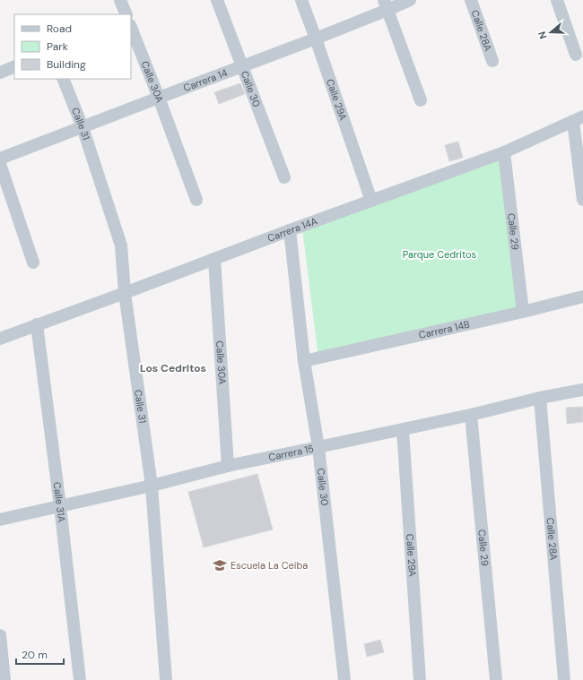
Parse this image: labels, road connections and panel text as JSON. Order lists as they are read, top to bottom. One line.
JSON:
{"streets":{"street":["Calle 28A","Carrera 14","Calle 30A","Calle 30","Calle 29A","Calle 31","Carrera 14A","Calle 29","Carrera 14B","Carrera 15","Calle 31A"]},"crossings":[["Calle 28A","Carrera 15"],["Carrera 14","Calle 30A"],["Carrera 14","Calle 30"],["Carrera 14","Calle 29A"],["Carrera 14","Calle 31"],["Calle 30A","Carrera 14A"],["Calle 30A","Carrera 15"],["Calle 30","Carrera 14A"],["Calle 30","Carrera 14B"],["Calle 30","Carrera 15"],["Calle 29A","Carrera 14A"],["Calle 29A","Carrera 15"],["Calle 31","Carrera 14A"],["Calle 31","Carrera 15"],["Carrera 14A","Calle 29"],["Carrera 14A","Calle 31A"],["Calle 29","Carrera 14B"],["Calle 29","Carrera 15"],["Carrera 15","Calle 31A"]],"districts":["Los Cedritos"],"parks":["Parque Cedritos"],"places":{"school or university":["Escuela La Ceiba"]},"legend":["Road","Park","Building"],"scale_bar":"20 m","north":"left"}
